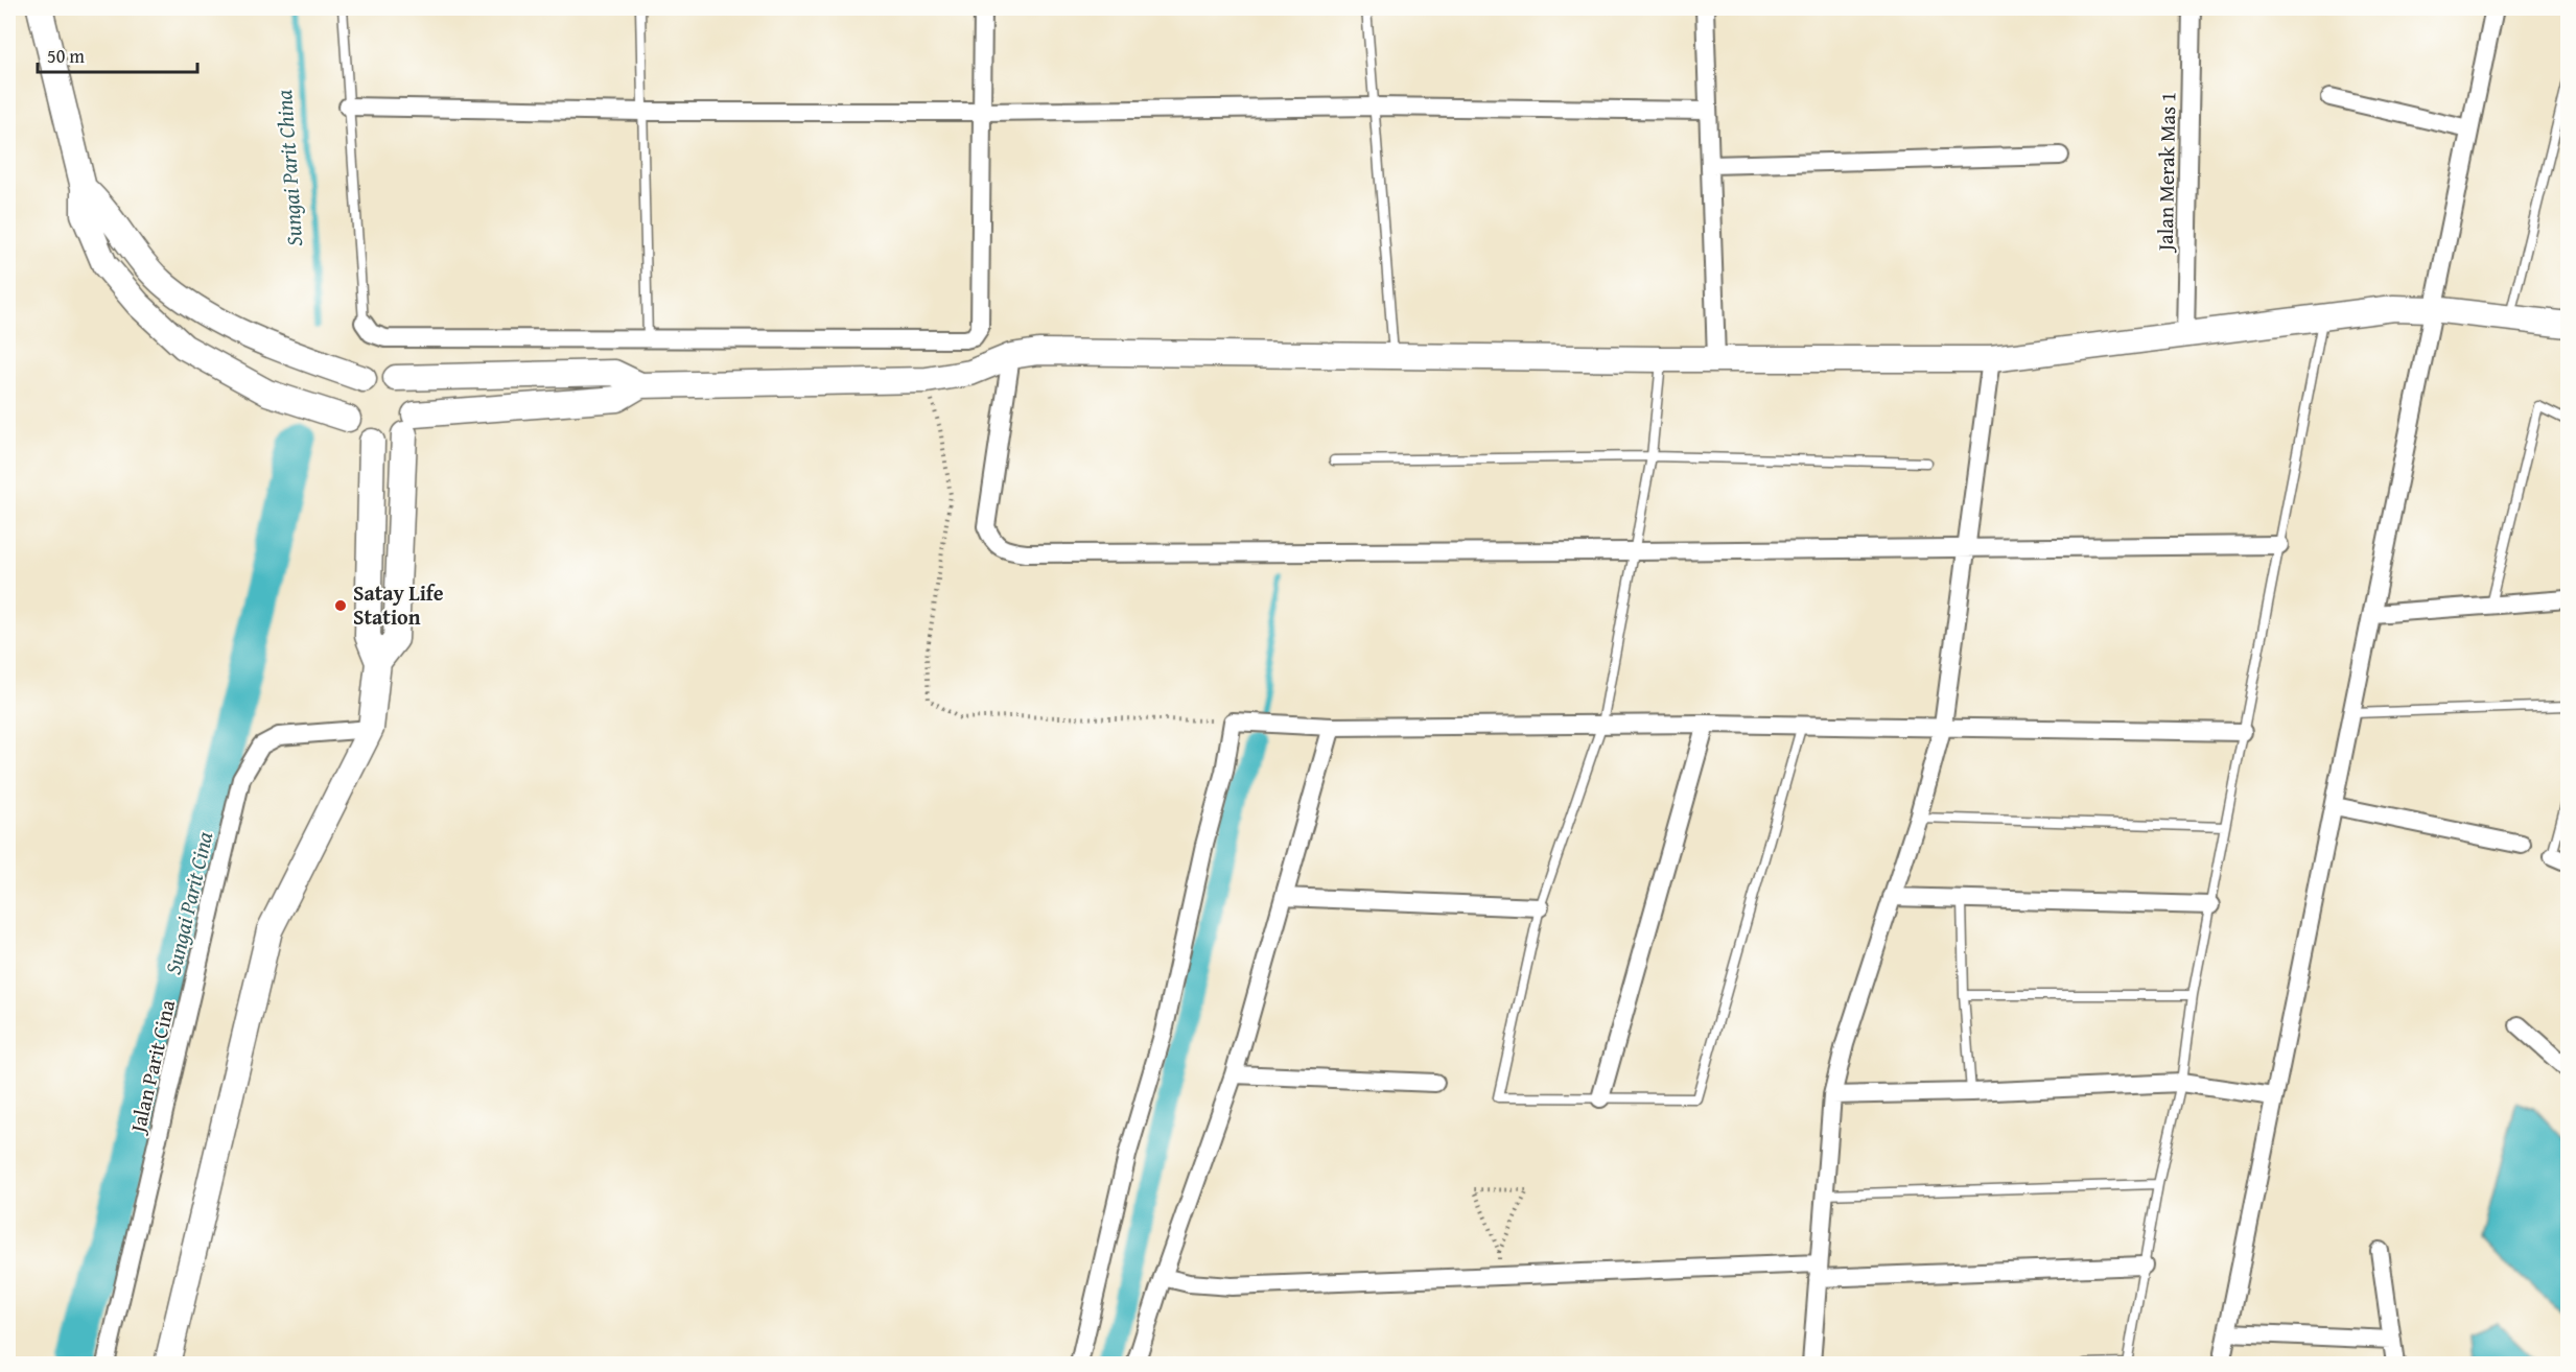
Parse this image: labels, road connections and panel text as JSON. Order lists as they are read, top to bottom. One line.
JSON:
{"streets":{"street":["Jalan Merak Mas 1","Jalan Parit Cina"]},"water":["Sungai Parit China","Sungai Parit Cina"],"places":["Satay Life Station"],"scale_bar":"50 m"}
